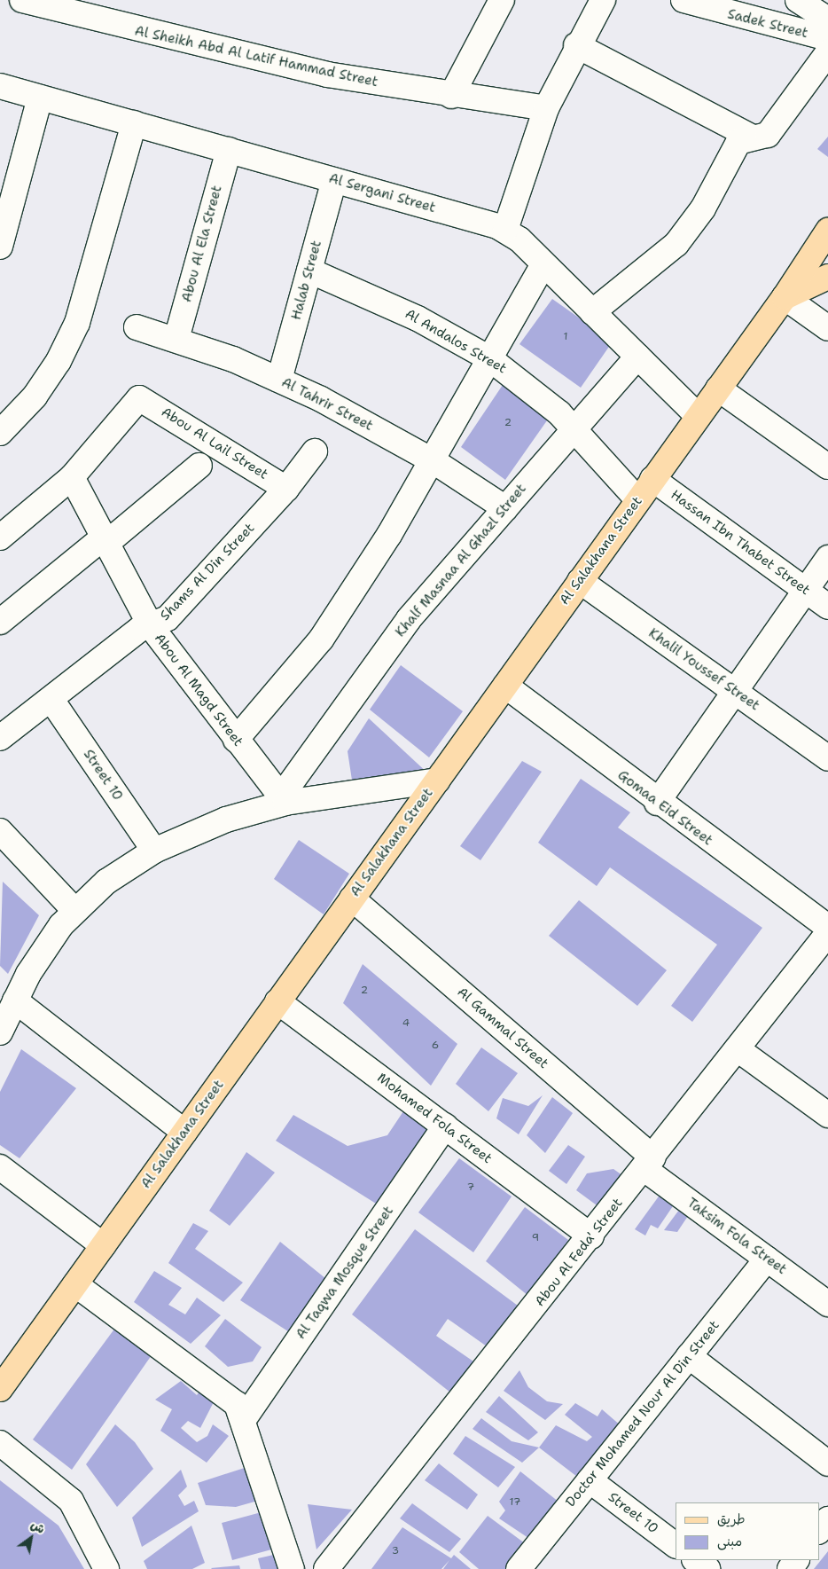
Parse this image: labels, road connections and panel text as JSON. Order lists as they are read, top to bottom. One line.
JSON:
{"streets":{"main road":["Al Salakhana Street"],"street":["Sadek Street","Al Sheikh Abd Al Latif Hammad Street","Al Sergani Street","Abou Al Ela Street","Halab Street","Al Andalos Street","Al Tahrir Street","Abou Al Lail Street","Hassan Ibn Thabet Street","Khalf Masnaa Al Ghazl Street","Shams Al Din Street","Khalil Youssef Street","Abou Al Magd Street","Street 10","Gomaa Eid Street","Al Gammal Street","Mohamed Fola Street","Taksim Fola Street","Abou Al Feda' Street","Al Taqwa Mosque Street","Doctor Mohamed Nour Al Din Street"]},"crossings":[["Al Sergani Street","Abou Al Ela Street"],["Al Sergani Street","Halab Street"],["Al Sergani Street","Al Salakhana Street"],["Al Sergani Street","Khalf Masnaa Al Ghazl Street"],["Abou Al Ela Street","Al Tahrir Street"],["Halab Street","Al Andalos Street"],["Halab Street","Al Tahrir Street"],["Al Andalos Street","Al Salakhana Street"],["Al Andalos Street","Khalf Masnaa Al Ghazl Street"],["Al Tahrir Street","Khalf Masnaa Al Ghazl Street"],["Abou Al Lail Street","Shams Al Din Street"],["Abou Al Lail Street","Abou Al Magd Street"],["Hassan Ibn Thabet Street","Al Salakhana Street"],["Al Salakhana Street","Khalil Youssef Street"],["Al Salakhana Street","Gomaa Eid Street"],["Al Salakhana Street","Al Gammal Street"],["Al Salakhana Street","Mohamed Fola Street"],["Khalf Masnaa Al Ghazl Street","Abou Al Magd Street"],["Shams Al Din Street","Abou Al Magd Street"],["Shams Al Din Street","Street 10"],["Street 10","Doctor Mohamed Nour Al Din Street"],["Al Gammal Street","Taksim Fola Street"],["Al Gammal Street","Abou Al Feda' Street"],["Mohamed Fola Street","Abou Al Feda' Street"],["Mohamed Fola Street","Al Taqwa Mosque Street"],["Taksim Fola Street","Abou Al Feda' Street"],["Taksim Fola Street","Doctor Mohamed Nour Al Din Street"]],"house_numbers":["1","2","2","4","6","7","9","17","3"],"legend":["طريق","مبنى"],"north":"top right"}
